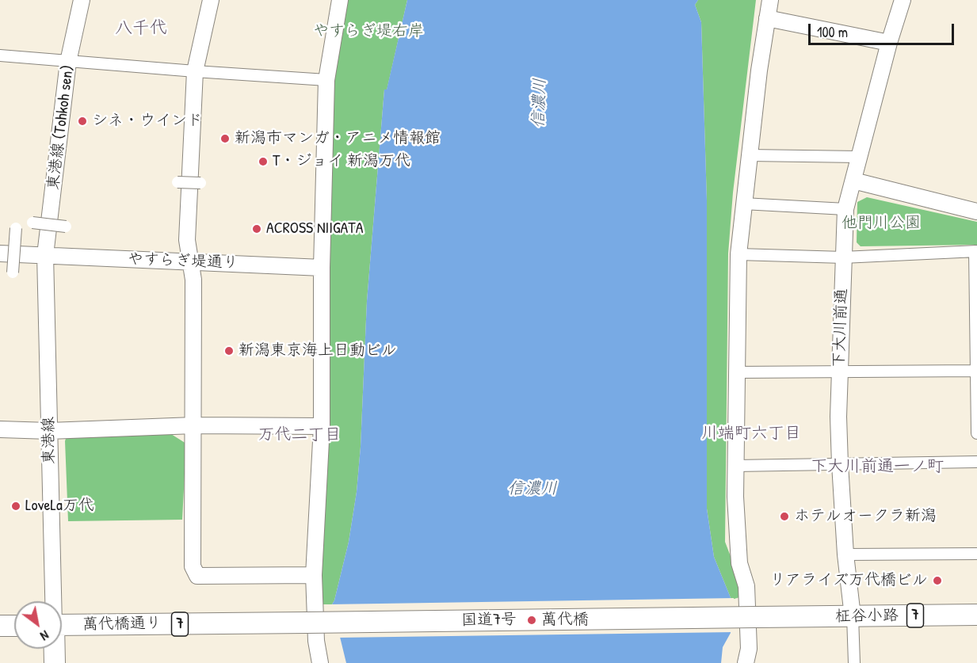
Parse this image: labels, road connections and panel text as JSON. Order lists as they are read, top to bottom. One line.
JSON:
{"streets":{"highway":["7","柾谷小路","国道7号","萬代橋通り"],"street":["東港線 (Tohkoh sen)","やすらぎ堤通り","下大川前通","東港線"]},"crossings":[["東港線 (Tohkoh sen)","やすらぎ堤通り"],["東港線 (Tohkoh sen)","東港線"],["やすらぎ堤通り","東港線"],["下大川前通","柾谷小路"],["柾谷小路","国道7号"],["国道7号","萬代橋通り"]],"districts":["八千代","川端町六丁目","万代二丁目","下大川前通一ノ町"],"water":["信濃川"],"parks":["やすらぎ堤右岸","他門川公園"],"places":["シネ・ウインド","新潟市マンガ・アニメ情報館","T・ジョイ 新潟万代","ACROSS NIIGATA","新潟東京海上日動ビル","LoveLa万代","ホテルオークラ新潟","リアライズ万代橋ビル","萬代橋"],"scale_bar":"100 m","north":"bottom right"}
